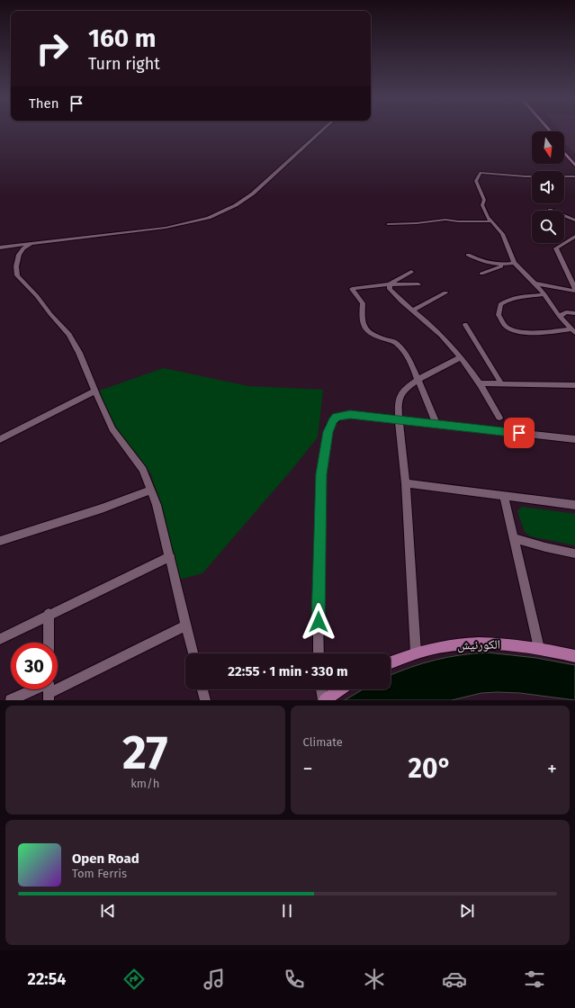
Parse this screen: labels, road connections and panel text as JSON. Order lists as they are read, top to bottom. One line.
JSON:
{"streets":{"main road":["الكورنيش"]},"north":"bottom","page":{"turn":["160 m","Turn right"],"then":"Then","limit":"30","trip":"22:55 · 1 min · 330 m","tile":[["27","km/h"],"Climate"],"heat":["−","20°","+"],"song":["Open Road","Tom Ferris"],"tabs":"22:54"}}
